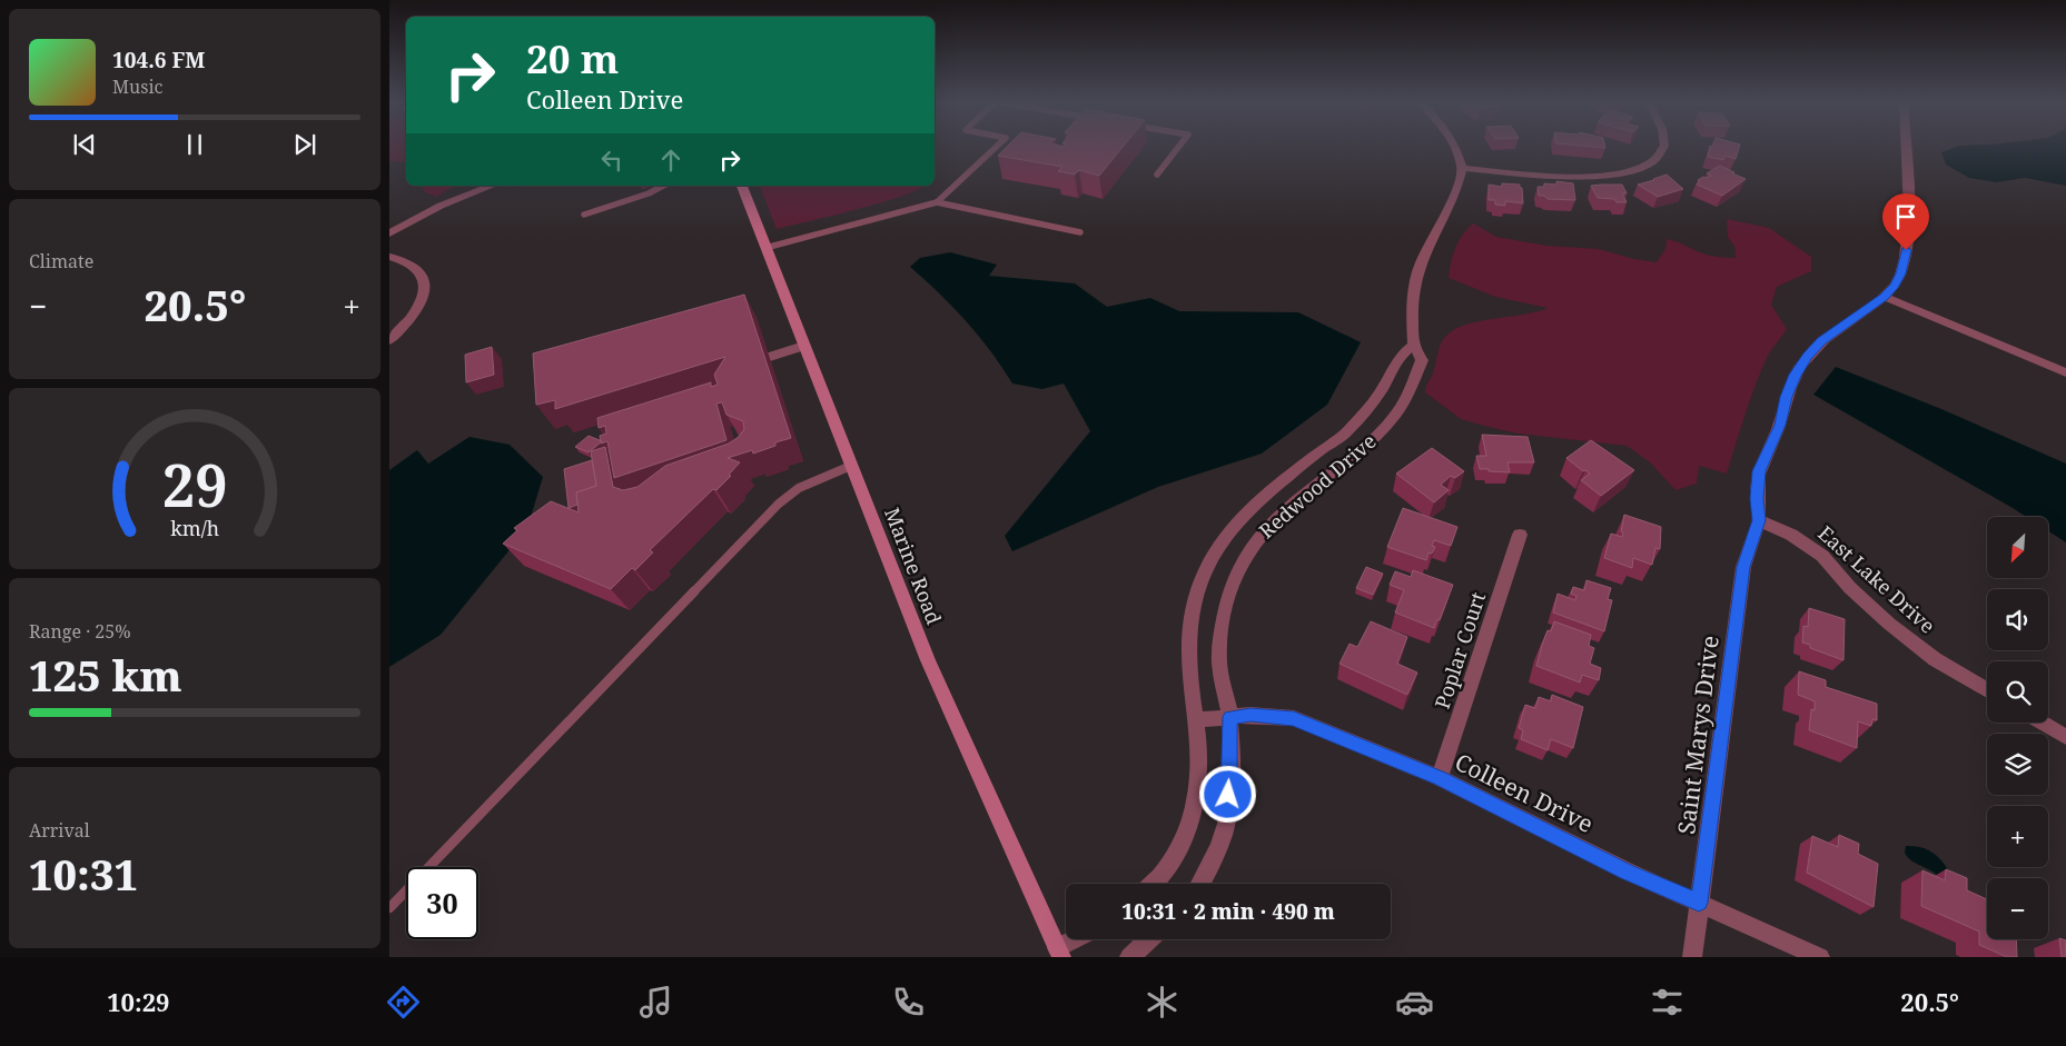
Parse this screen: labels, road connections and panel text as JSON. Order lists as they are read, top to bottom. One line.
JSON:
{"streets":{"main road":["Marine Road"],"street":["Redwood Drive","East Lake Drive","Poplar Court","Saint Marys Drive","Colleen Drive"]},"crossings":[["Redwood Drive","Colleen Drive"],["East Lake Drive","Saint Marys Drive"],["Poplar Court","Colleen Drive"],["Saint Marys Drive","Colleen Drive"]],"north":"bottom left","page":{"turn":["20 m","Colleen Drive"],"song":["104.6 FM","Music"],"tile":["Climate",["Range · 25%","125 km"],["Arrival","10:31"]],"heat":["−","20.5°","+"],"map_buttons":["+","−"],"limit":"30","trip":"10:31 · 2 min · 490 m","tabs":["10:29","20.5°"],"gauge":["29","km/h"]}}
